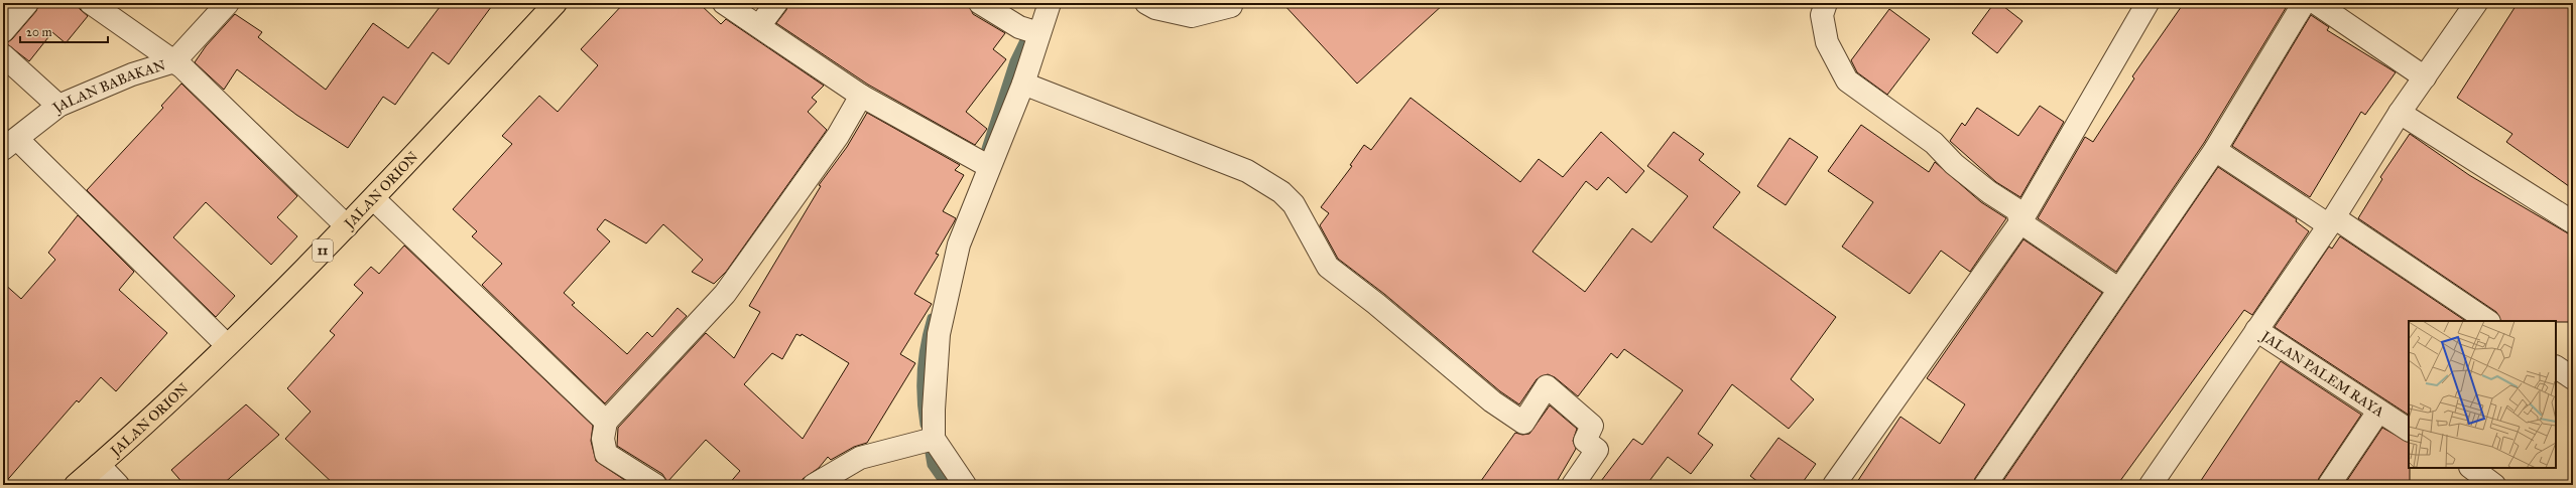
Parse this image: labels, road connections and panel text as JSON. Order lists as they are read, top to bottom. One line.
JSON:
{"streets":{"highway":["JALAN ORION","11"],"street":["JALAN BABAKAN","JALAN PALEM RAYA"]},"scale_bar":"20 m"}
